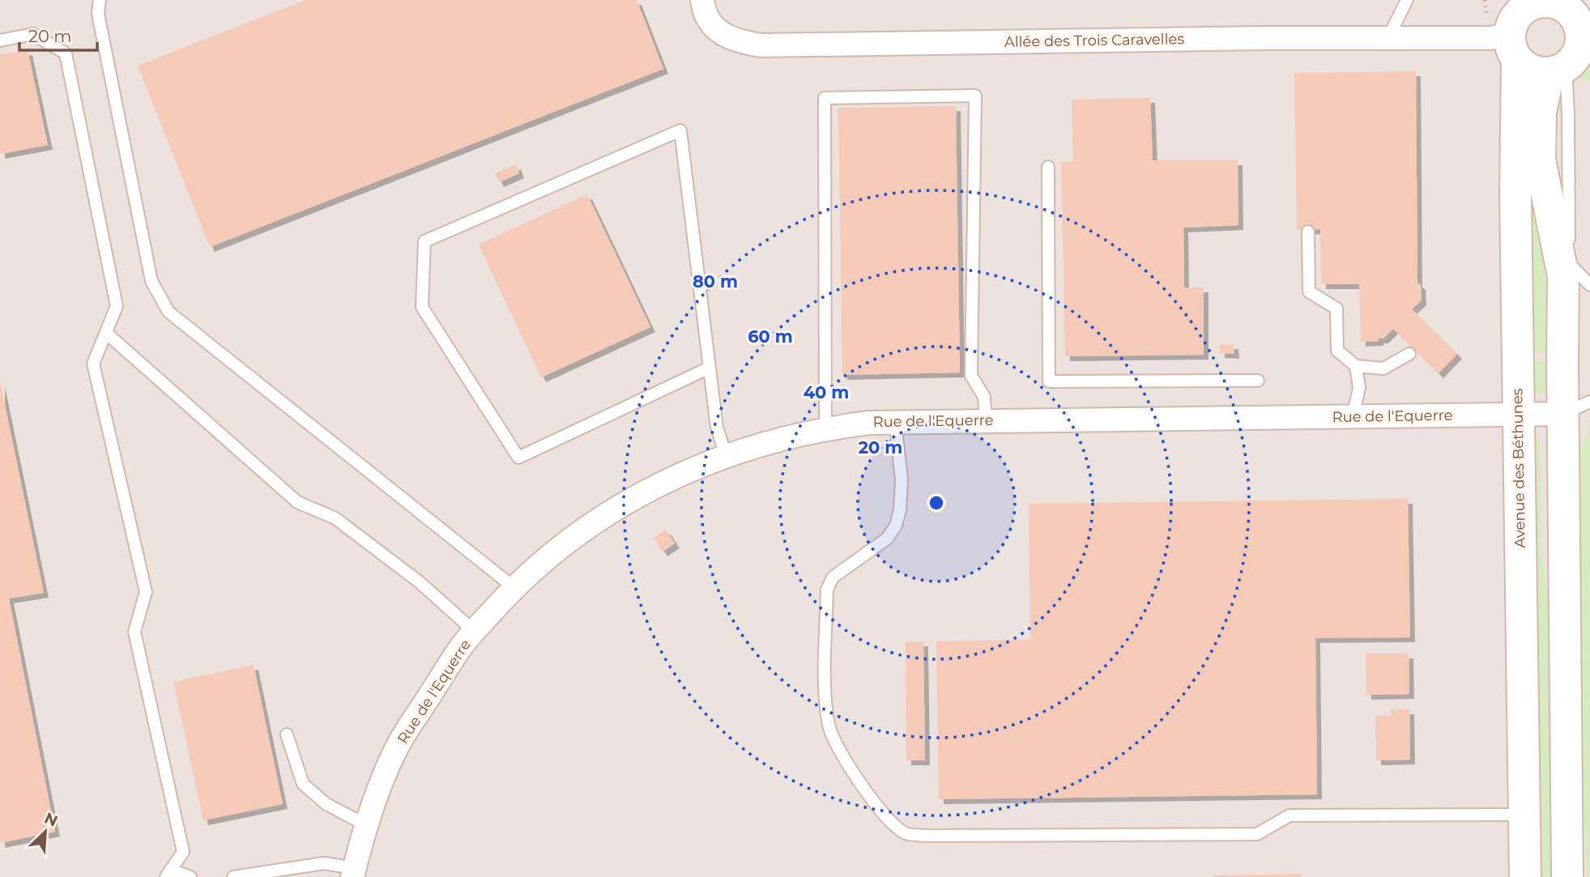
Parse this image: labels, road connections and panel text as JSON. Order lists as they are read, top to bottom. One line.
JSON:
{"streets":{"street":["Allée des Trois Caravelles","Rue de l'Equerre","Avenue des Béthunes"]},"crossings":[["Allée des Trois Caravelles","Avenue des Béthunes"],["Rue de l'Equerre","Avenue des Béthunes"]],"scale_bar":"20 m","north":"top right","rings":["80 m","60 m","40 m","20 m"]}
